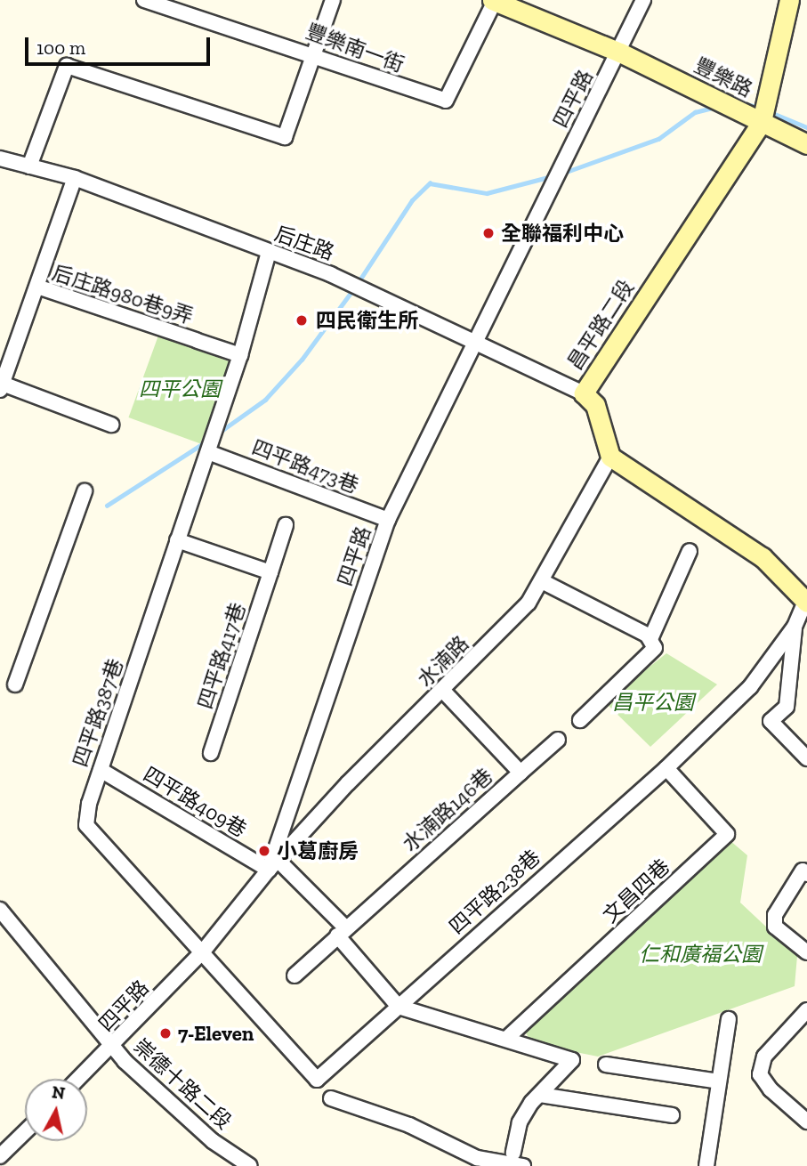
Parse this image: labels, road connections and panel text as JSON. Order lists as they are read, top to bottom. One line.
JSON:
{"streets":{"street":["豐樂南一街","豐樂路","四平路","后庄路","后庄路980巷9弄","昌平路二段","四平路473巷","四平路417巷","水湳路","四平路387巷","四平路409巷","水湳路146巷","文昌四巷","四平路238巷","崇德十路二段"]},"crossings":[["豐樂南一街","豐樂路"],["豐樂路","四平路"],["豐樂路","昌平路二段"],["四平路","后庄路"],["四平路","四平路473巷"],["四平路","水湳路"],["四平路","四平路387巷"],["四平路","四平路409巷"],["四平路","四平路238巷"],["四平路","崇德十路二段"],["后庄路","昌平路二段"],["后庄路","四平路387巷"],["后庄路980巷9弄","四平路387巷"],["昌平路二段","水湳路"],["四平路473巷","四平路387巷"],["水湳路","四平路409巷"],["水湳路","水湳路146巷"],["四平路387巷","四平路409巷"],["四平路387巷","四平路238巷"],["四平路409巷","水湳路146巷"],["四平路409巷","四平路238巷"],["文昌四巷","四平路238巷"]],"parks":["四平公園","昌平公園","仁和廣福公園"],"places":["全聯福利中心","四民衛生所","小葛廚房","7-Eleven"],"scale_bar":"100 m","north":"top"}
